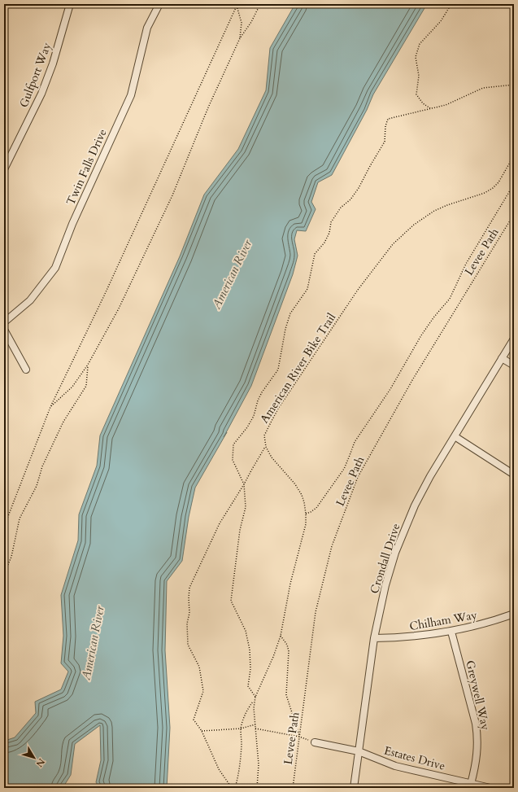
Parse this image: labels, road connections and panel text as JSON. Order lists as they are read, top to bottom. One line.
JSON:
{"streets":{"street":["Gulfport Way","Twin Falls Drive","Crondall Drive","Chilham Way","Greywell Way","Estates Drive"],"path":["Levee Path","American River Bike Trail"]},"crossings":[["Crondall Drive","Chilham Way"],["Crondall Drive","Estates Drive"],["Chilham Way","Greywell Way"],["Greywell Way","Estates Drive"]],"water":["American River"],"north":"bottom right"}
